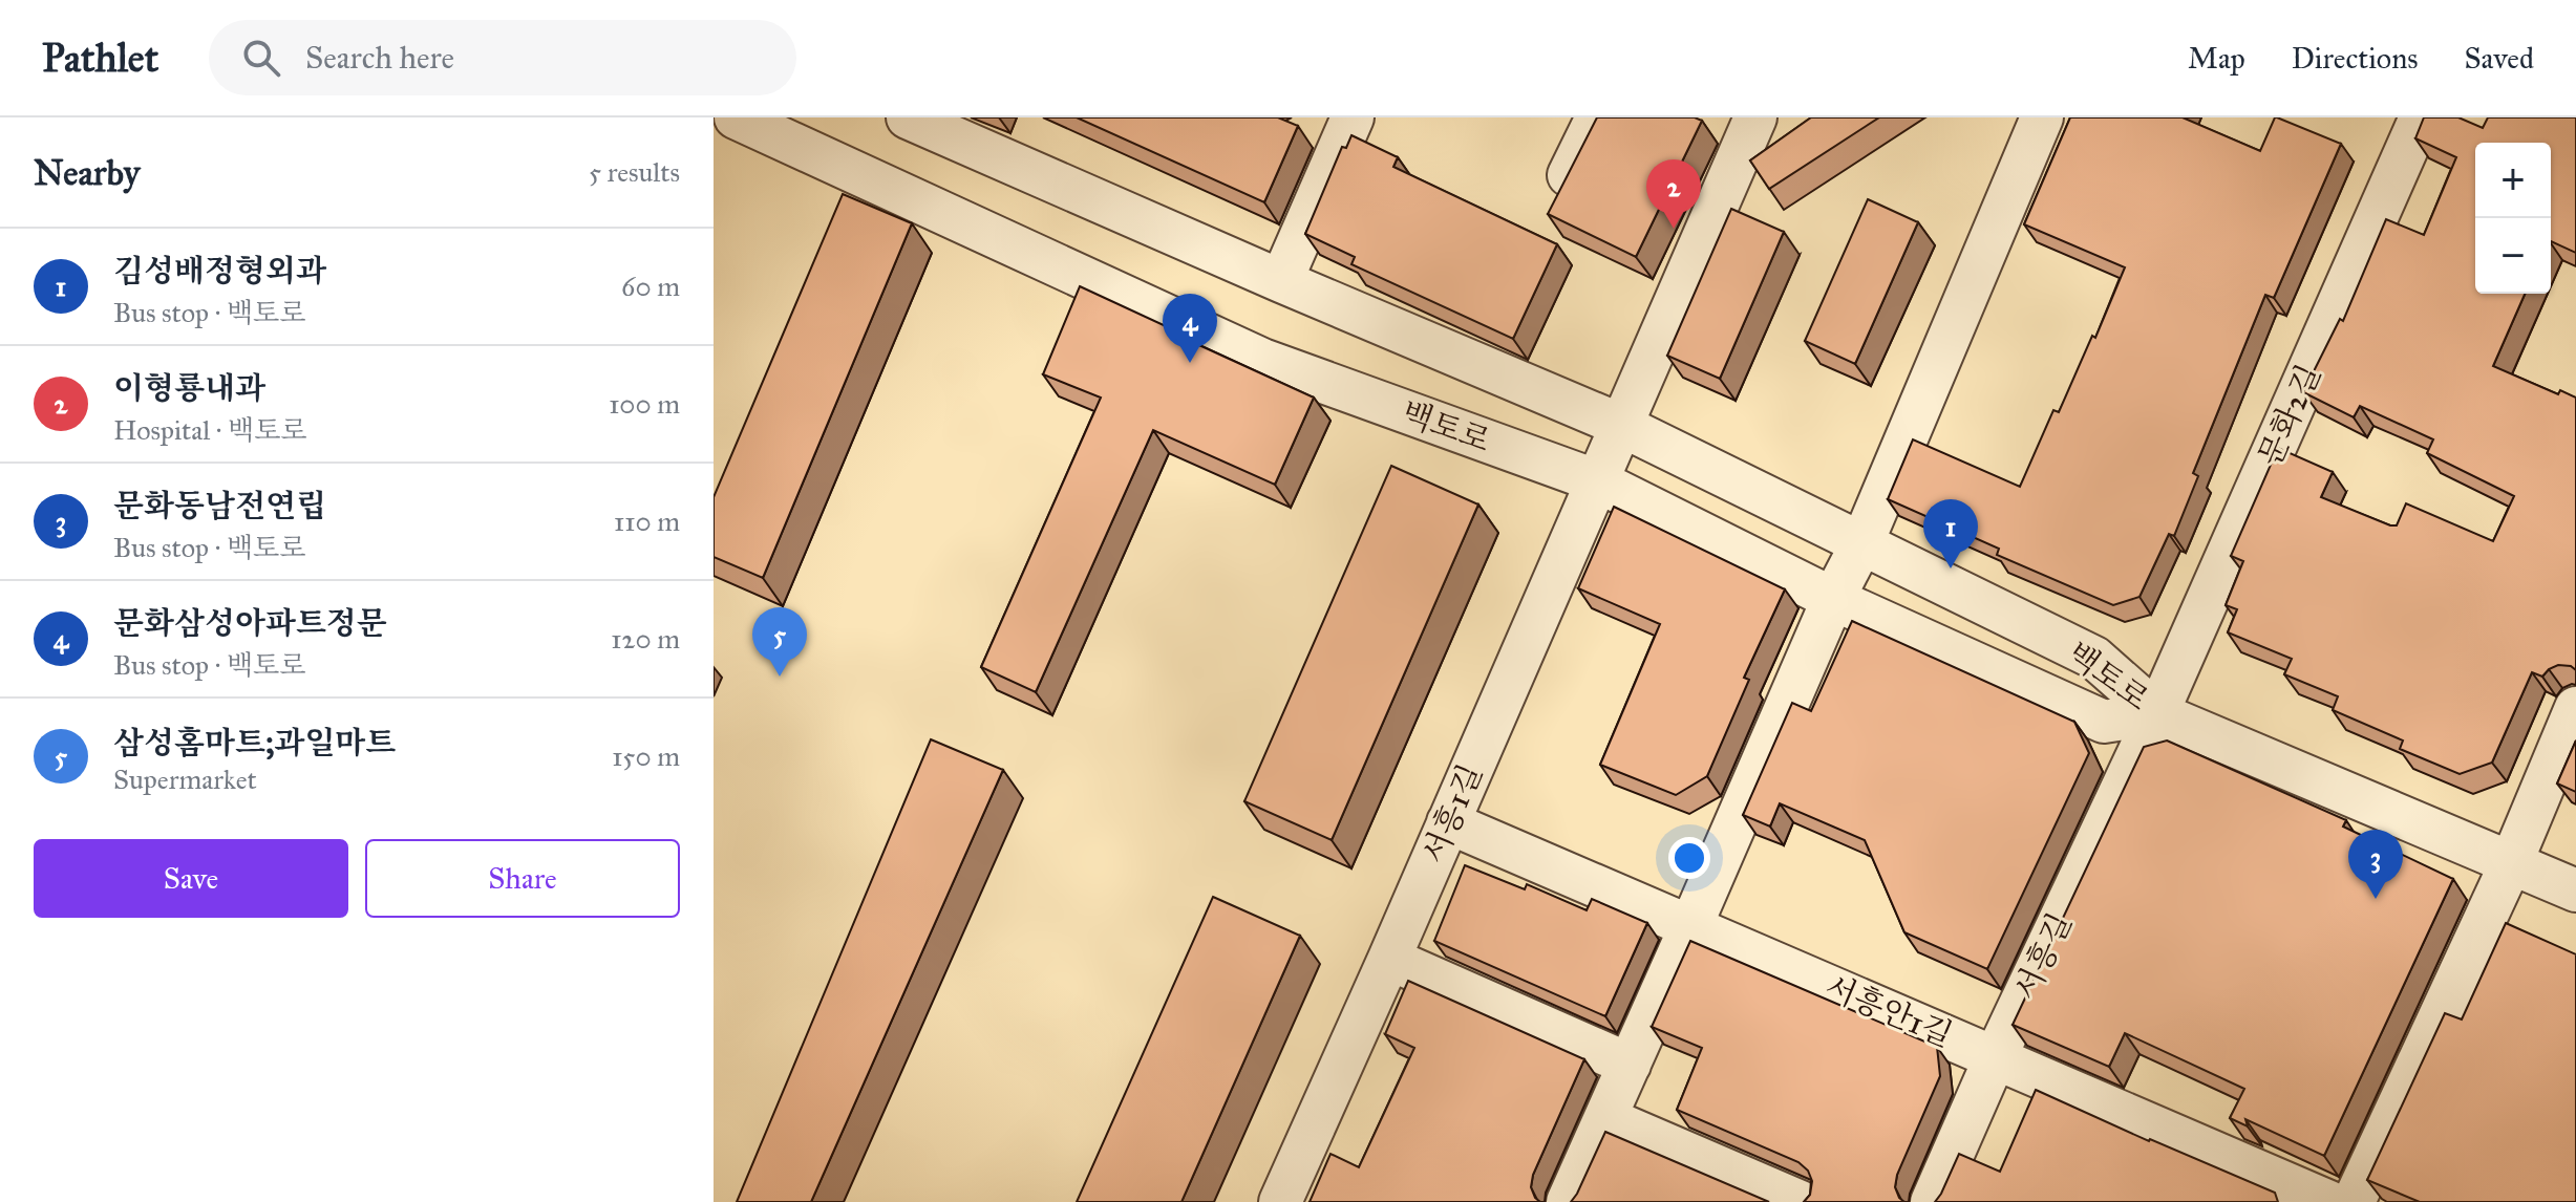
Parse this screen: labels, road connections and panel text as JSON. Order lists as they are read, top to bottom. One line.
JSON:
{"streets":{"street":["문화2길","백토로","서흥1길","서흥길","서흥안1길"]},"crossings":[["문화2길","백토로"],["문화2길","서흥길"],["백토로","서흥1길"],["백토로","서흥길"],["서흥1길","서흥안1길"],["서흥길","서흥안1길"]],"page":{"header":"Pathlet","search":"Search here","nav":["Map","Directions","Saved"],"heading":["Nearby","5 results"],"map_buttons":["+","−"],"pins":["2","4","1","5","3"],"list":[{"mark":"1","name":"김성배정형외과","note":"Bus stop · 백토로","value":"60 m"},{"mark":"2","name":"이형룡내과","note":"Hospital · 백토로","value":"100 m"},{"mark":"3","name":"문화동남전연립","note":"Bus stop · 백토로","value":"110 m"},{"mark":"4","name":"문화삼성아파트정문","note":"Bus stop · 백토로","value":"120 m"},{"mark":"5","name":"삼성홈마트;과일마트","note":"Supermarket","value":"150 m"}],"buttons":["Save","Share"]}}
